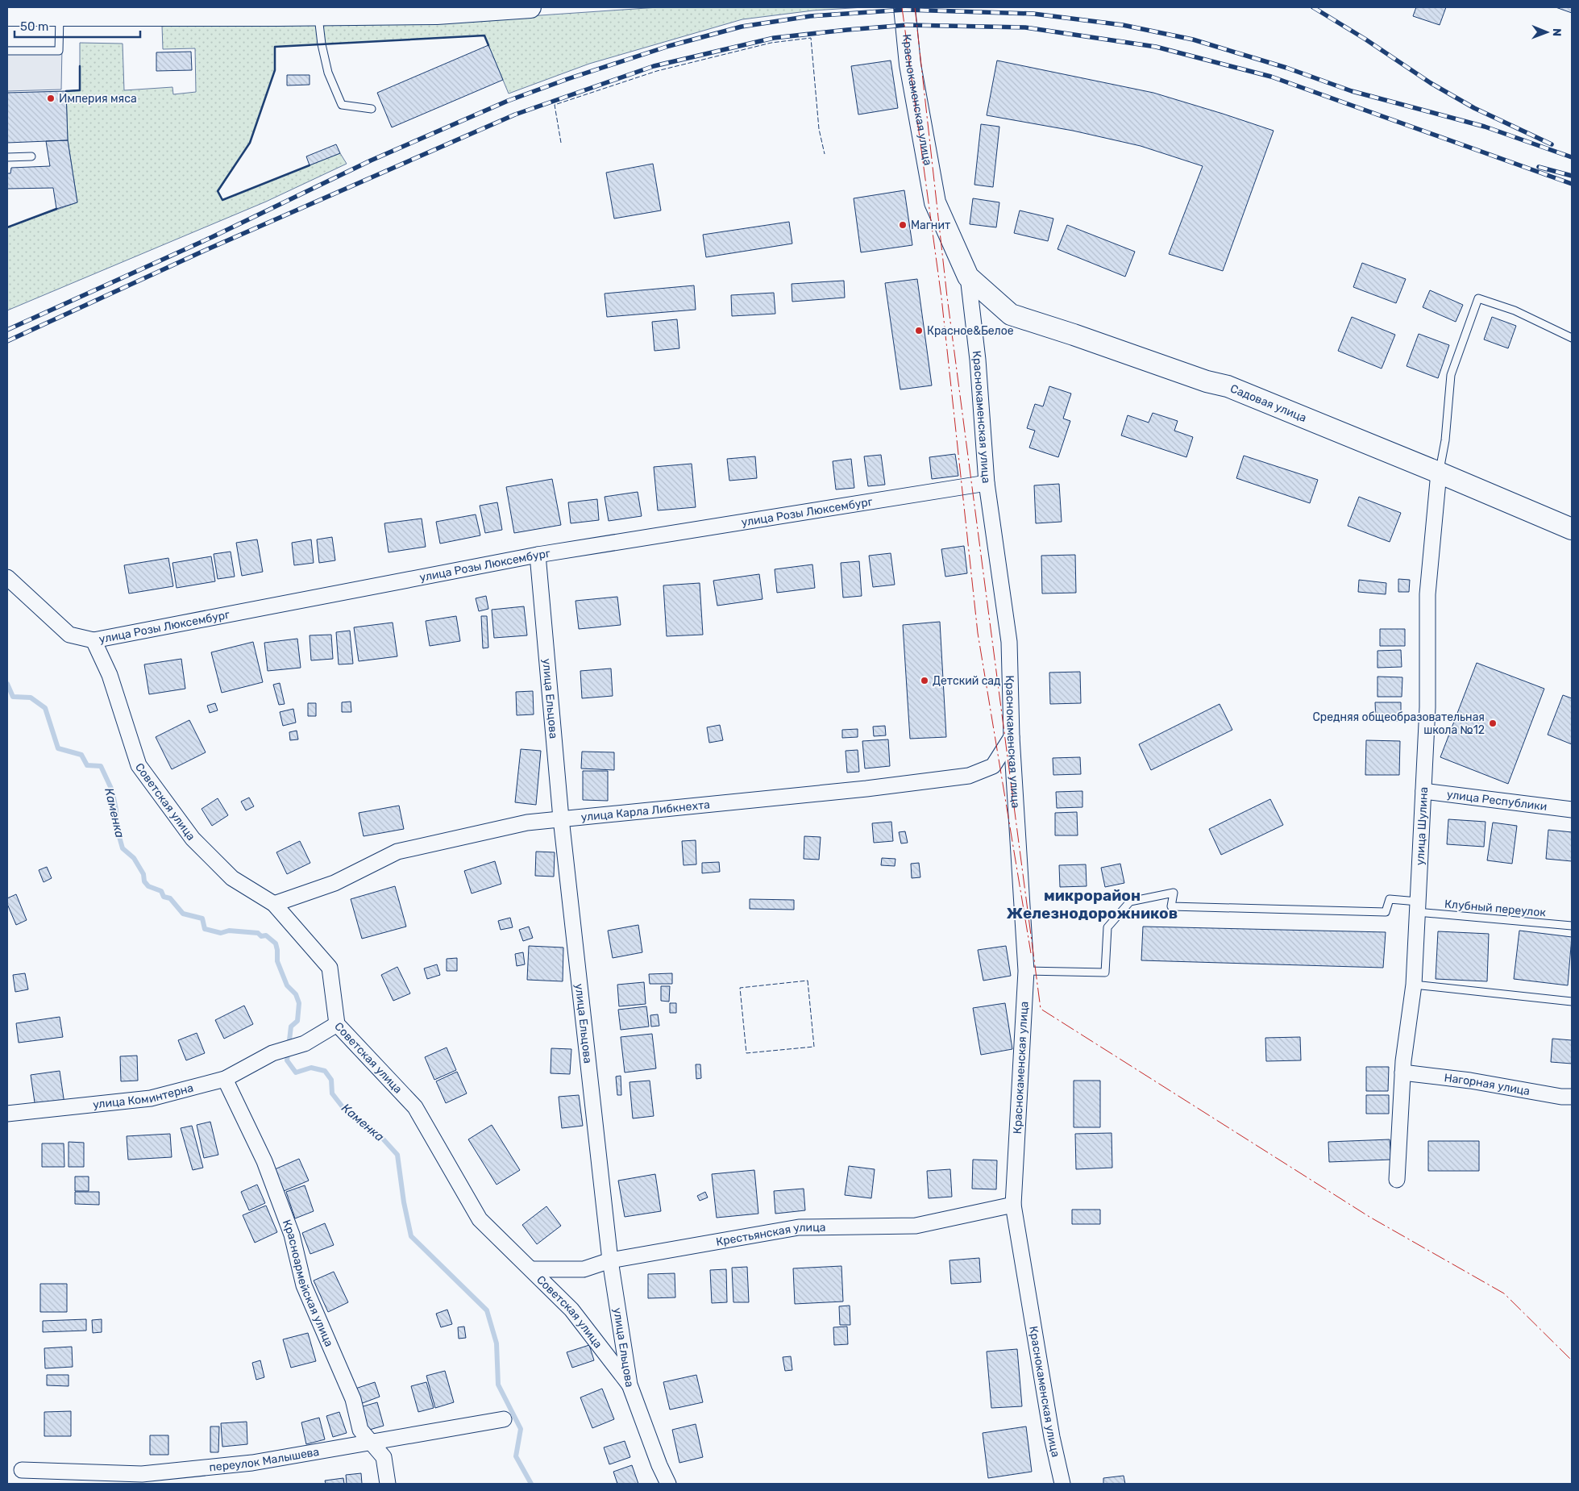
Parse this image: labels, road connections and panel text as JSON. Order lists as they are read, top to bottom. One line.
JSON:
{"streets":{"street":["Краснокаменская улица","Садовая улица","улица Розы Люксембург","улица Ельцова","Советская улица","улица Республики","улица Карла Либкнехта","улица Шулина","Нагорная улица","улица Коминтерна","Крестьянская улица","Красноармейская улица","переулок Малышева"],"lane":["Клубный переулок"]},"crossings":[["Краснокаменская улица","Садовая улица"],["Краснокаменская улица","улица Розы Люксембург"],["Краснокаменская улица","улица Карла Либкнехта"],["Краснокаменская улица","Клубный переулок"],["Краснокаменская улица","Крестьянская улица"],["Садовая улица","улица Шулина"],["улица Розы Люксембург","улица Ельцова"],["улица Розы Люксембург","Советская улица"],["улица Ельцова","Советская улица"],["улица Ельцова","улица Карла Либкнехта"],["улица Ельцова","Крестьянская улица"],["Советская улица","улица Карла Либкнехта"],["Советская улица","улица Коминтерна"],["Советская улица","Крестьянская улица"],["улица Республики","улица Шулина"],["улица Шулина","Клубный переулок"],["улица Шулина","Нагорная улица"],["улица Коминтерна","Красноармейская улица"],["Красноармейская улица","переулок Малышева"]],"districts":["микрорайон Железнодорожников"],"water":["Каменка"],"places":["Империя мяса","Магнит","Красное&Белое","Детский сад","Средняя общеобразовательная школа №12"],"scale_bar":"50 m","north":"right"}
